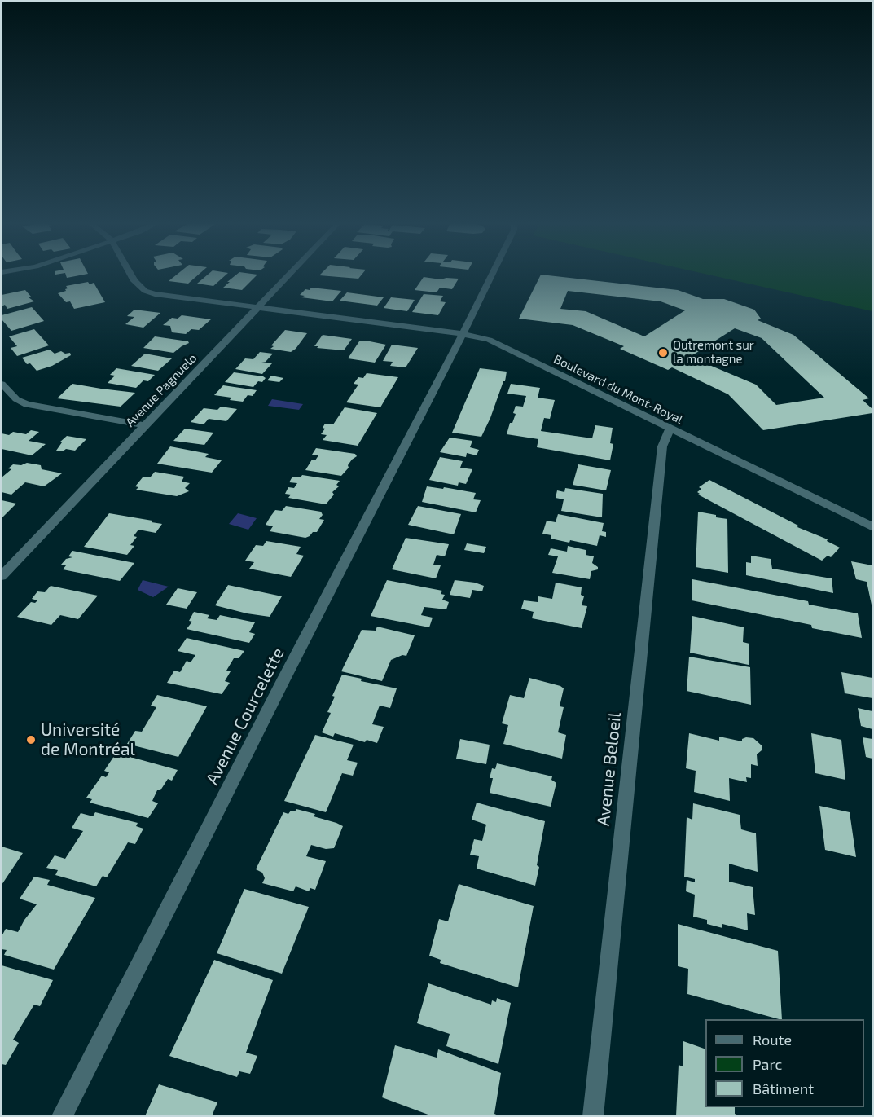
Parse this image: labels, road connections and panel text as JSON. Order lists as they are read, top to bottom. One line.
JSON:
{"streets":{"street":["Boulevard du Mont-Royal","Avenue Pagnuelo","Avenue Courcelette","Avenue Beloeil"]},"crossings":[["Boulevard du Mont-Royal","Avenue Pagnuelo"],["Boulevard du Mont-Royal","Avenue Courcelette"],["Boulevard du Mont-Royal","Avenue Beloeil"]],"places":["Outremont sur la montagne","Université de Montréal"],"legend":["Route","Parc","Bâtiment"]}
